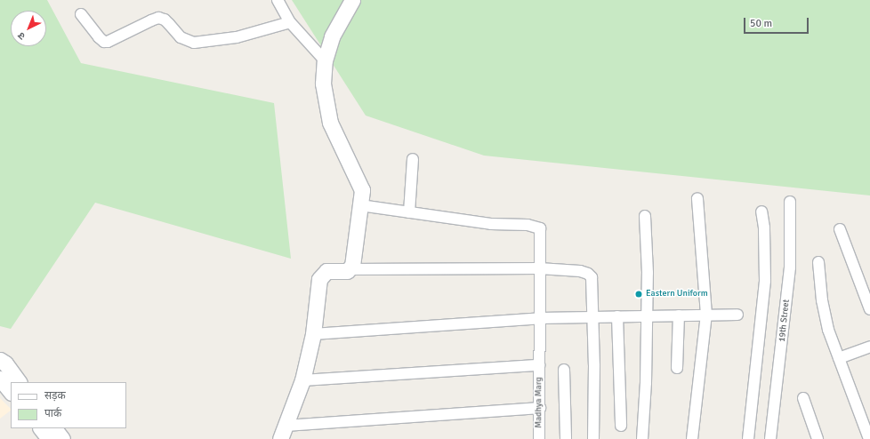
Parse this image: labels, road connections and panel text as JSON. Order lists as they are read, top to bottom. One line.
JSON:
{"streets":{"street":["19th Street","Madhya Marg"]},"places":["Eastern Uniform"],"legend":["सड़क","पार्क"],"scale_bar":"50 m","north":"bottom left"}
